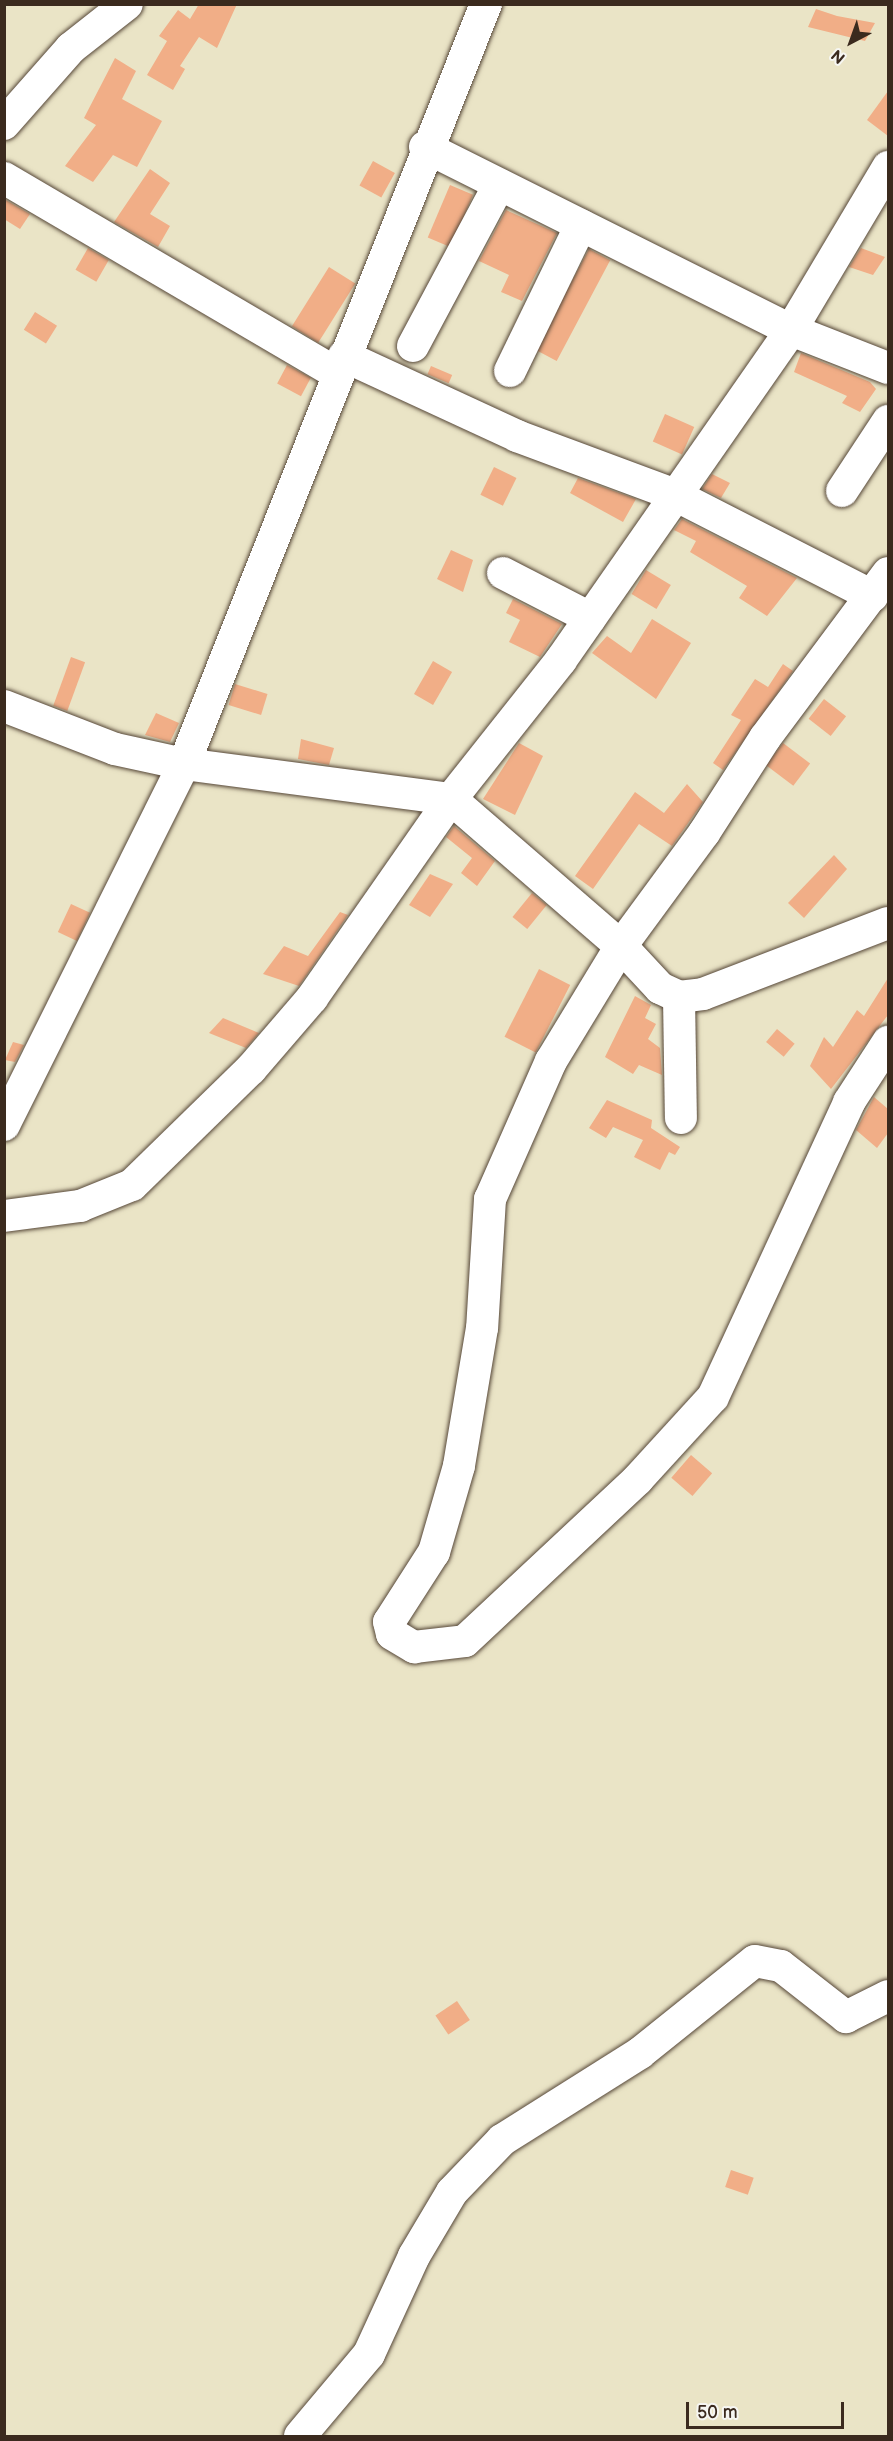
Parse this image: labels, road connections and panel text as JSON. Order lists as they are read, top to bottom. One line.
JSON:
{"scale_bar":"50 m","north":"bottom left"}
